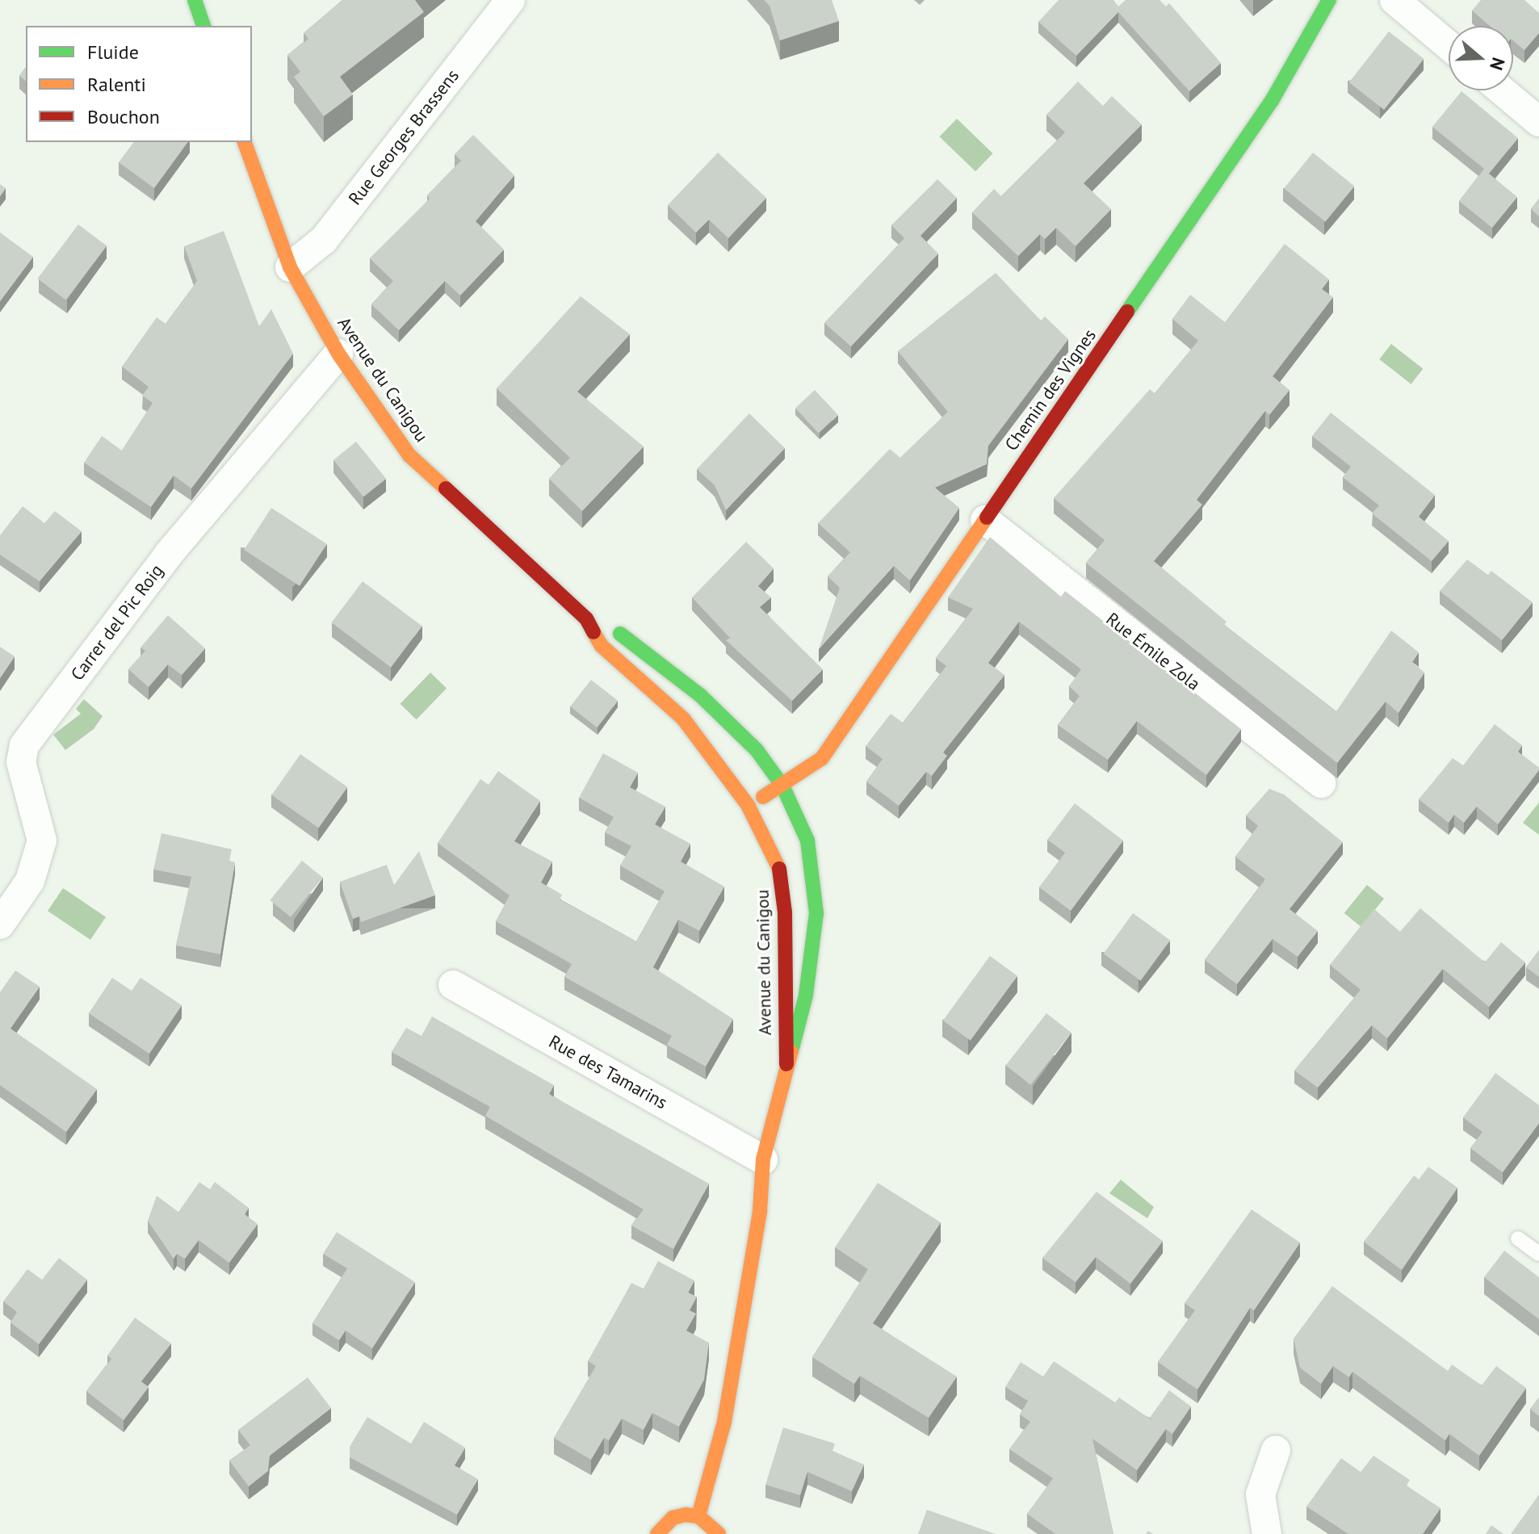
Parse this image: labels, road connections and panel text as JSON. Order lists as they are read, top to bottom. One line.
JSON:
{"streets":{"main road":["Avenue du Canigou","Chemin des Vignes"],"street":["Rue Georges Brassens","Carrer del Pic Roig","Rue Émile Zola","Rue des Tamarins"]},"crossings":[["Rue Georges Brassens","Avenue du Canigou"],["Avenue du Canigou","Chemin des Vignes"],["Avenue du Canigou","Carrer del Pic Roig"],["Avenue du Canigou","Rue des Tamarins"],["Chemin des Vignes","Rue Émile Zola"]],"legend":["Fluide","Ralenti","Bouchon"],"north":"right"}
